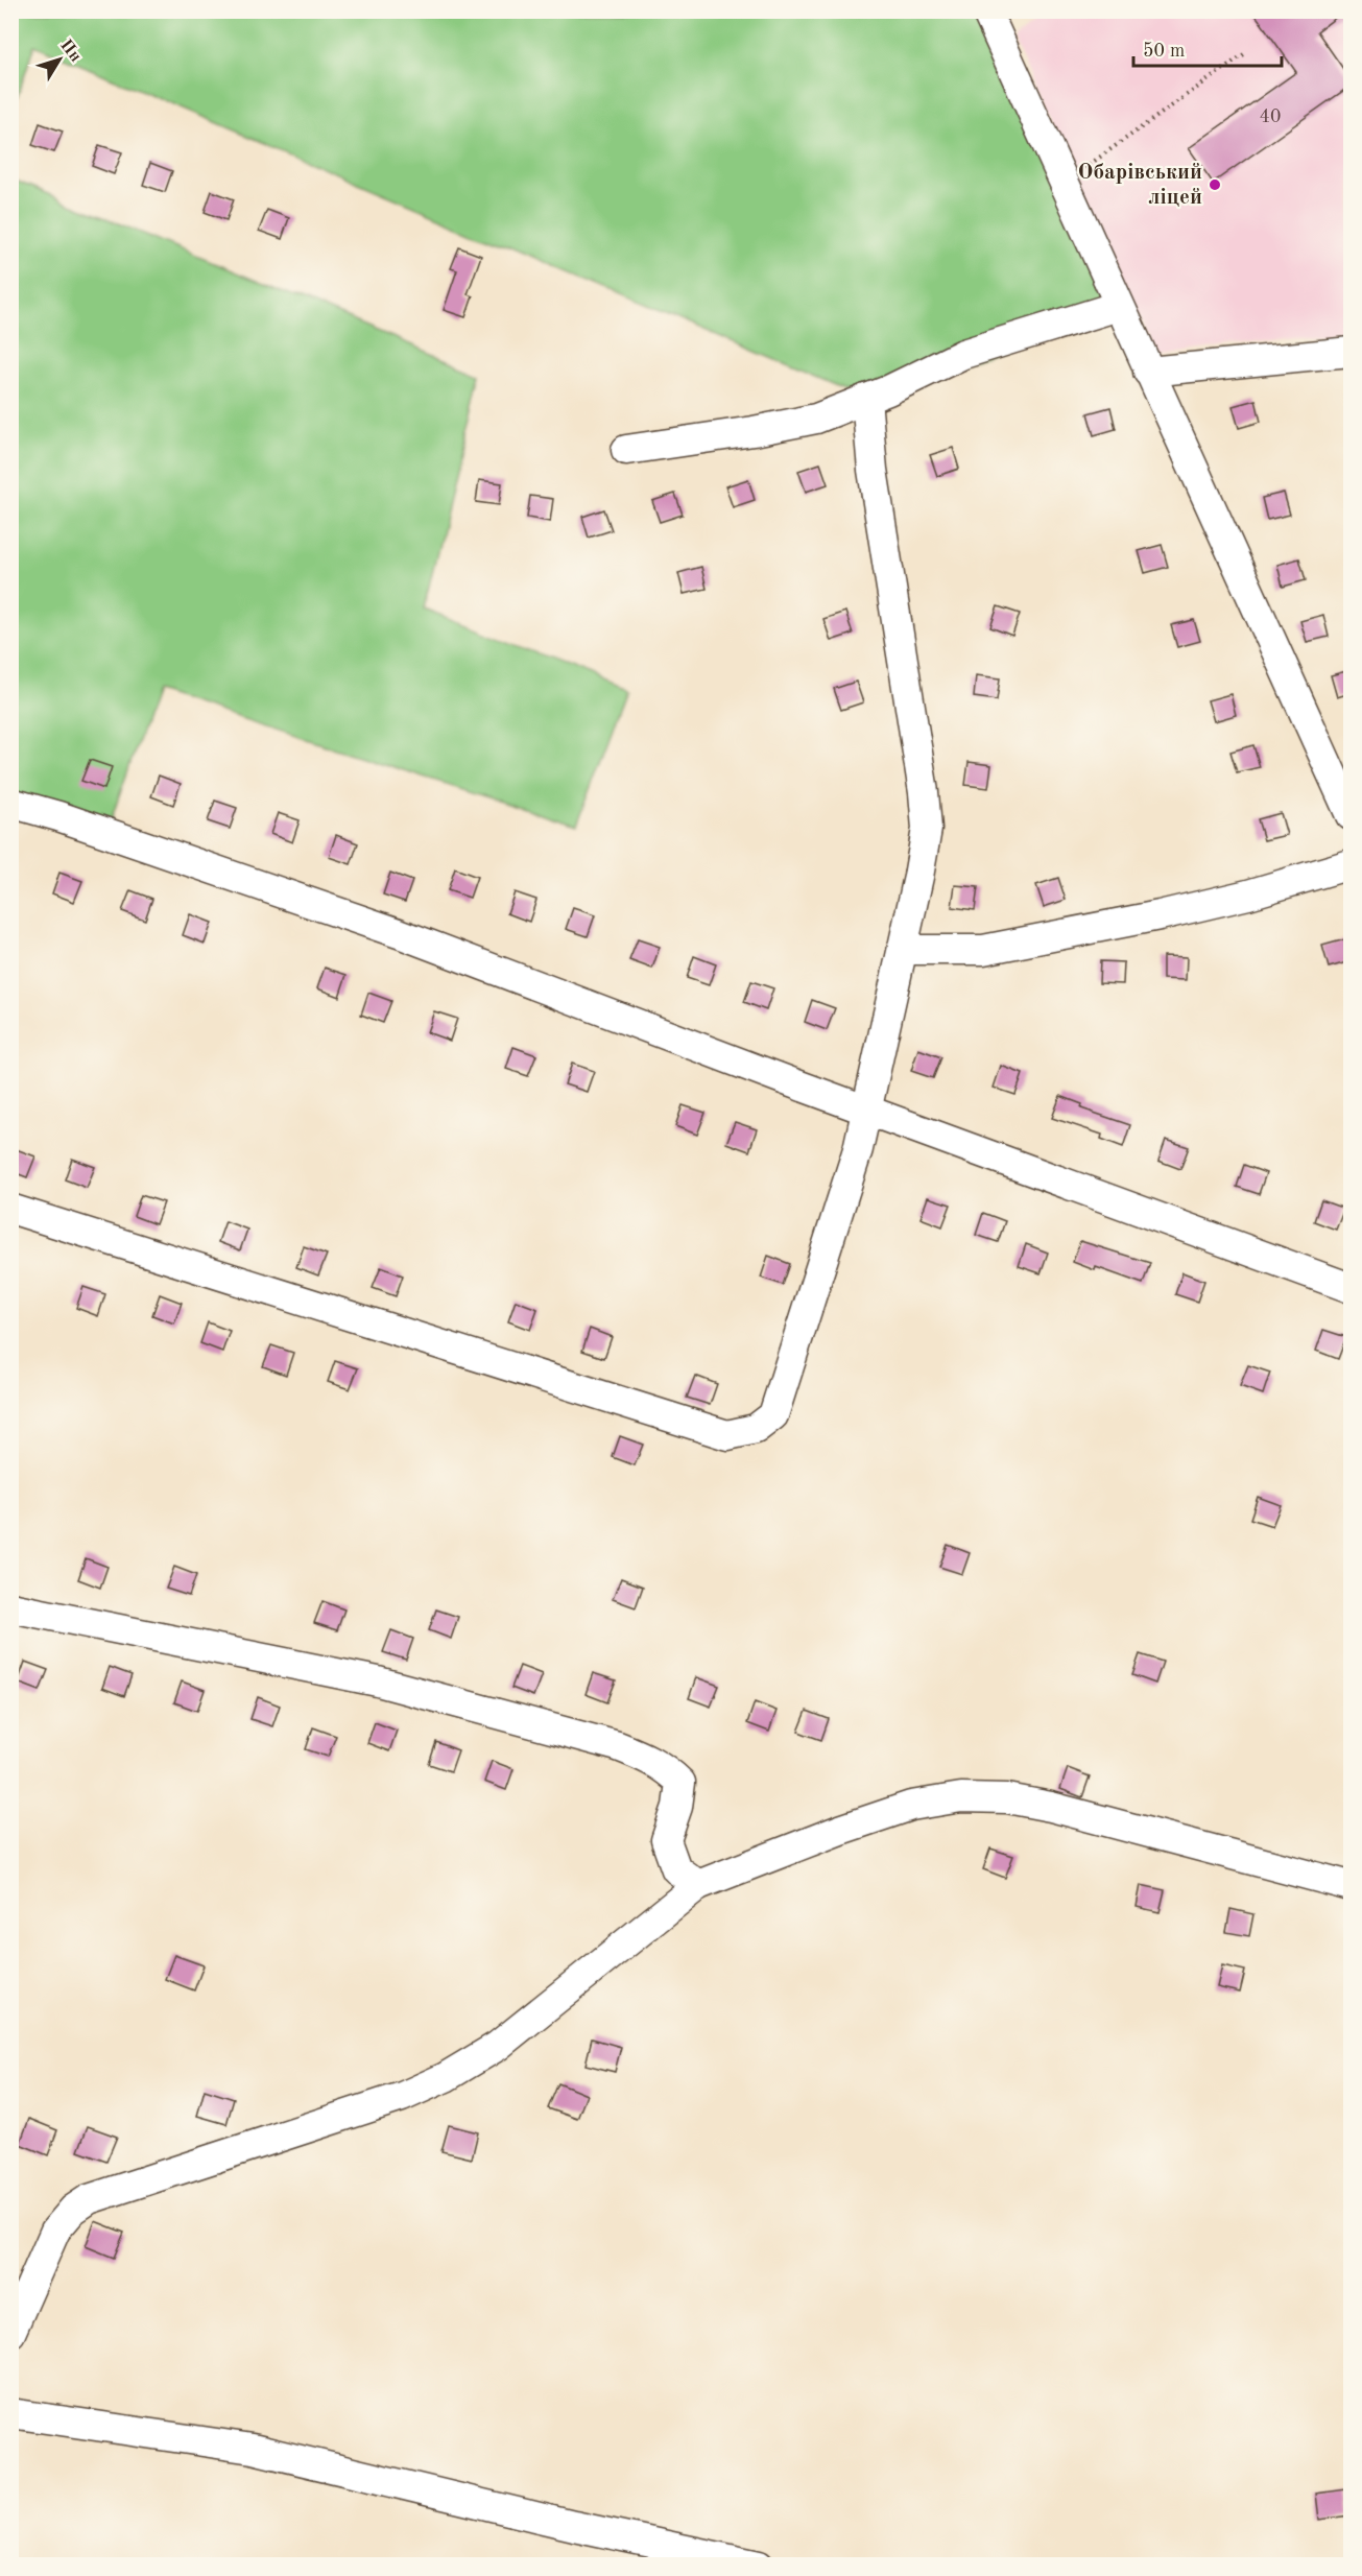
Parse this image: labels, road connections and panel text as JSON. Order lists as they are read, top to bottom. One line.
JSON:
{"places":["Обарівський ліцей"],"house_numbers":["40"],"scale_bar":"50 m","north":"top right"}
